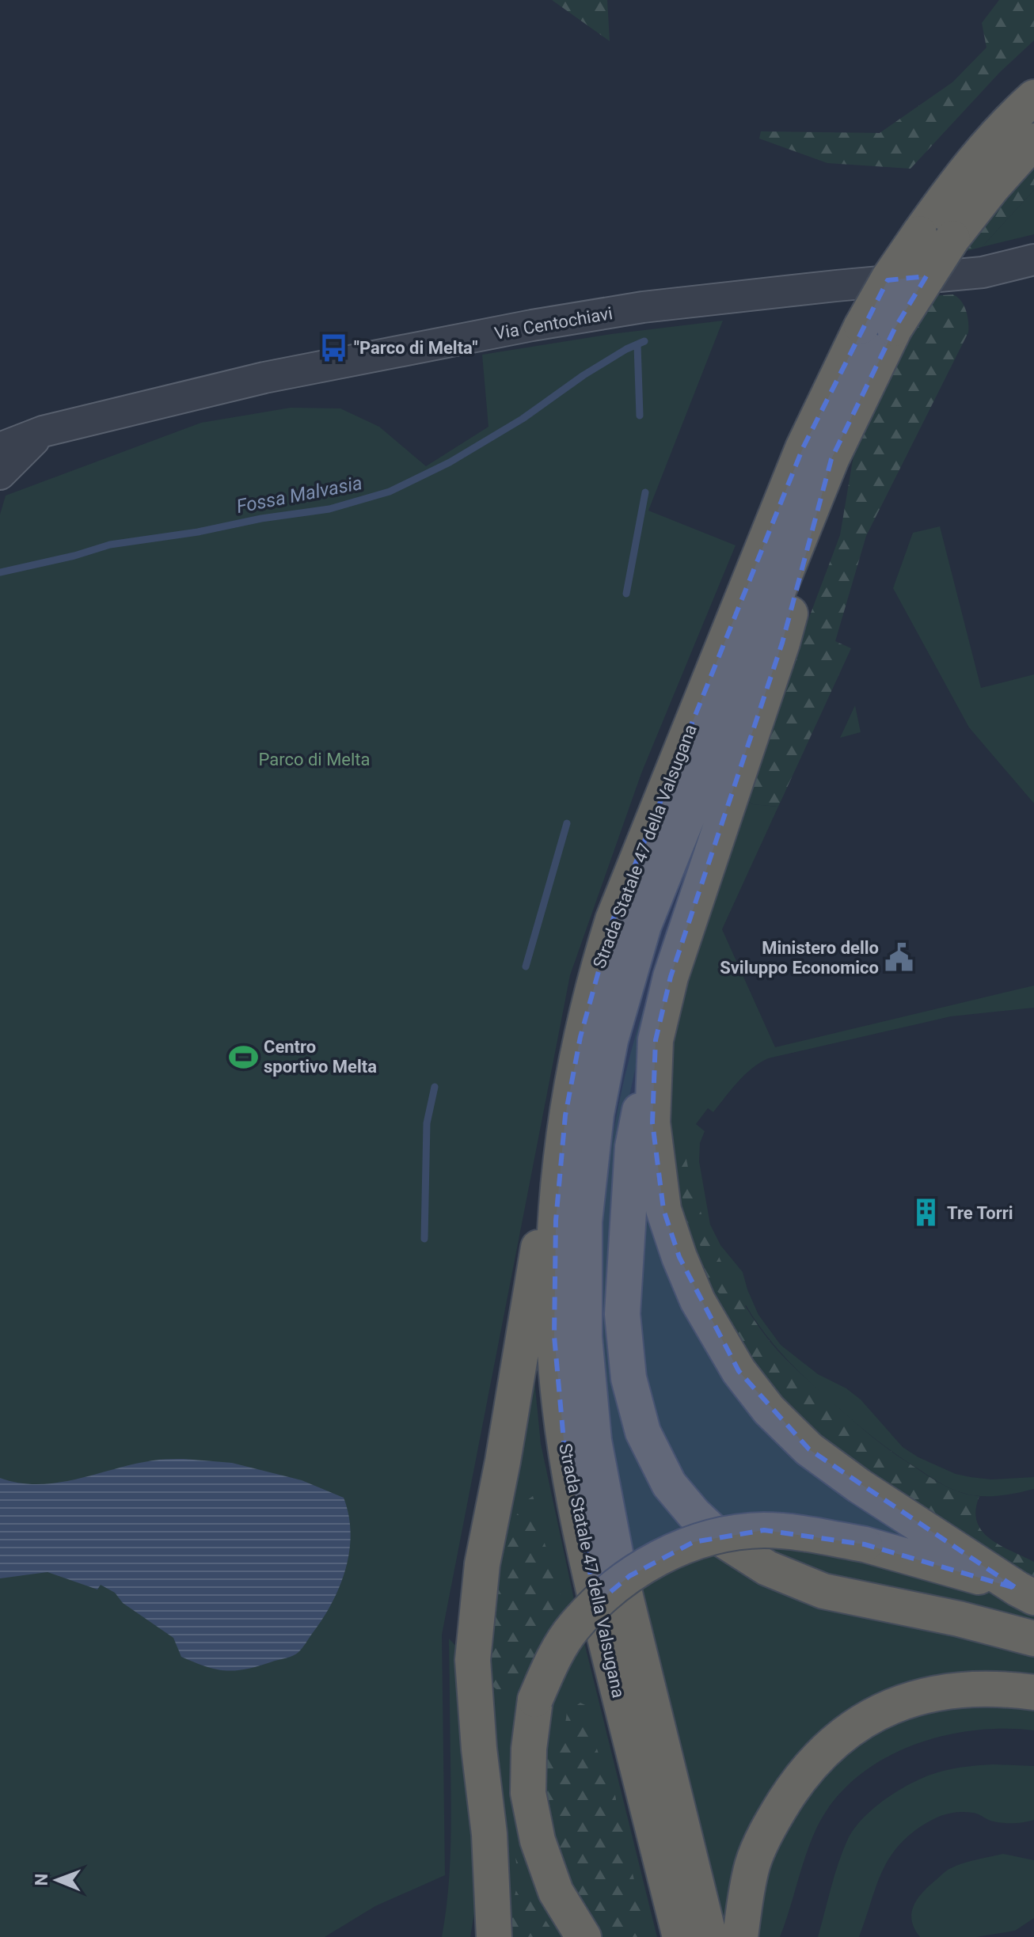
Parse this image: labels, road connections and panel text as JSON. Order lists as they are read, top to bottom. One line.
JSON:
{"streets":{"highway":["Strada Statale 47 della Valsugana"],"street":["Via Centochiavi"]},"water":["Fossa Malvasia"],"parks":["Parco di Melta"],"places":{"bus stop":["\"Parco di Melta\""],"public building":["Ministero dello Sviluppo Economico"],"sports":["Centro sportivo Melta"],"building":["Tre Torri"]},"north":"left"}
